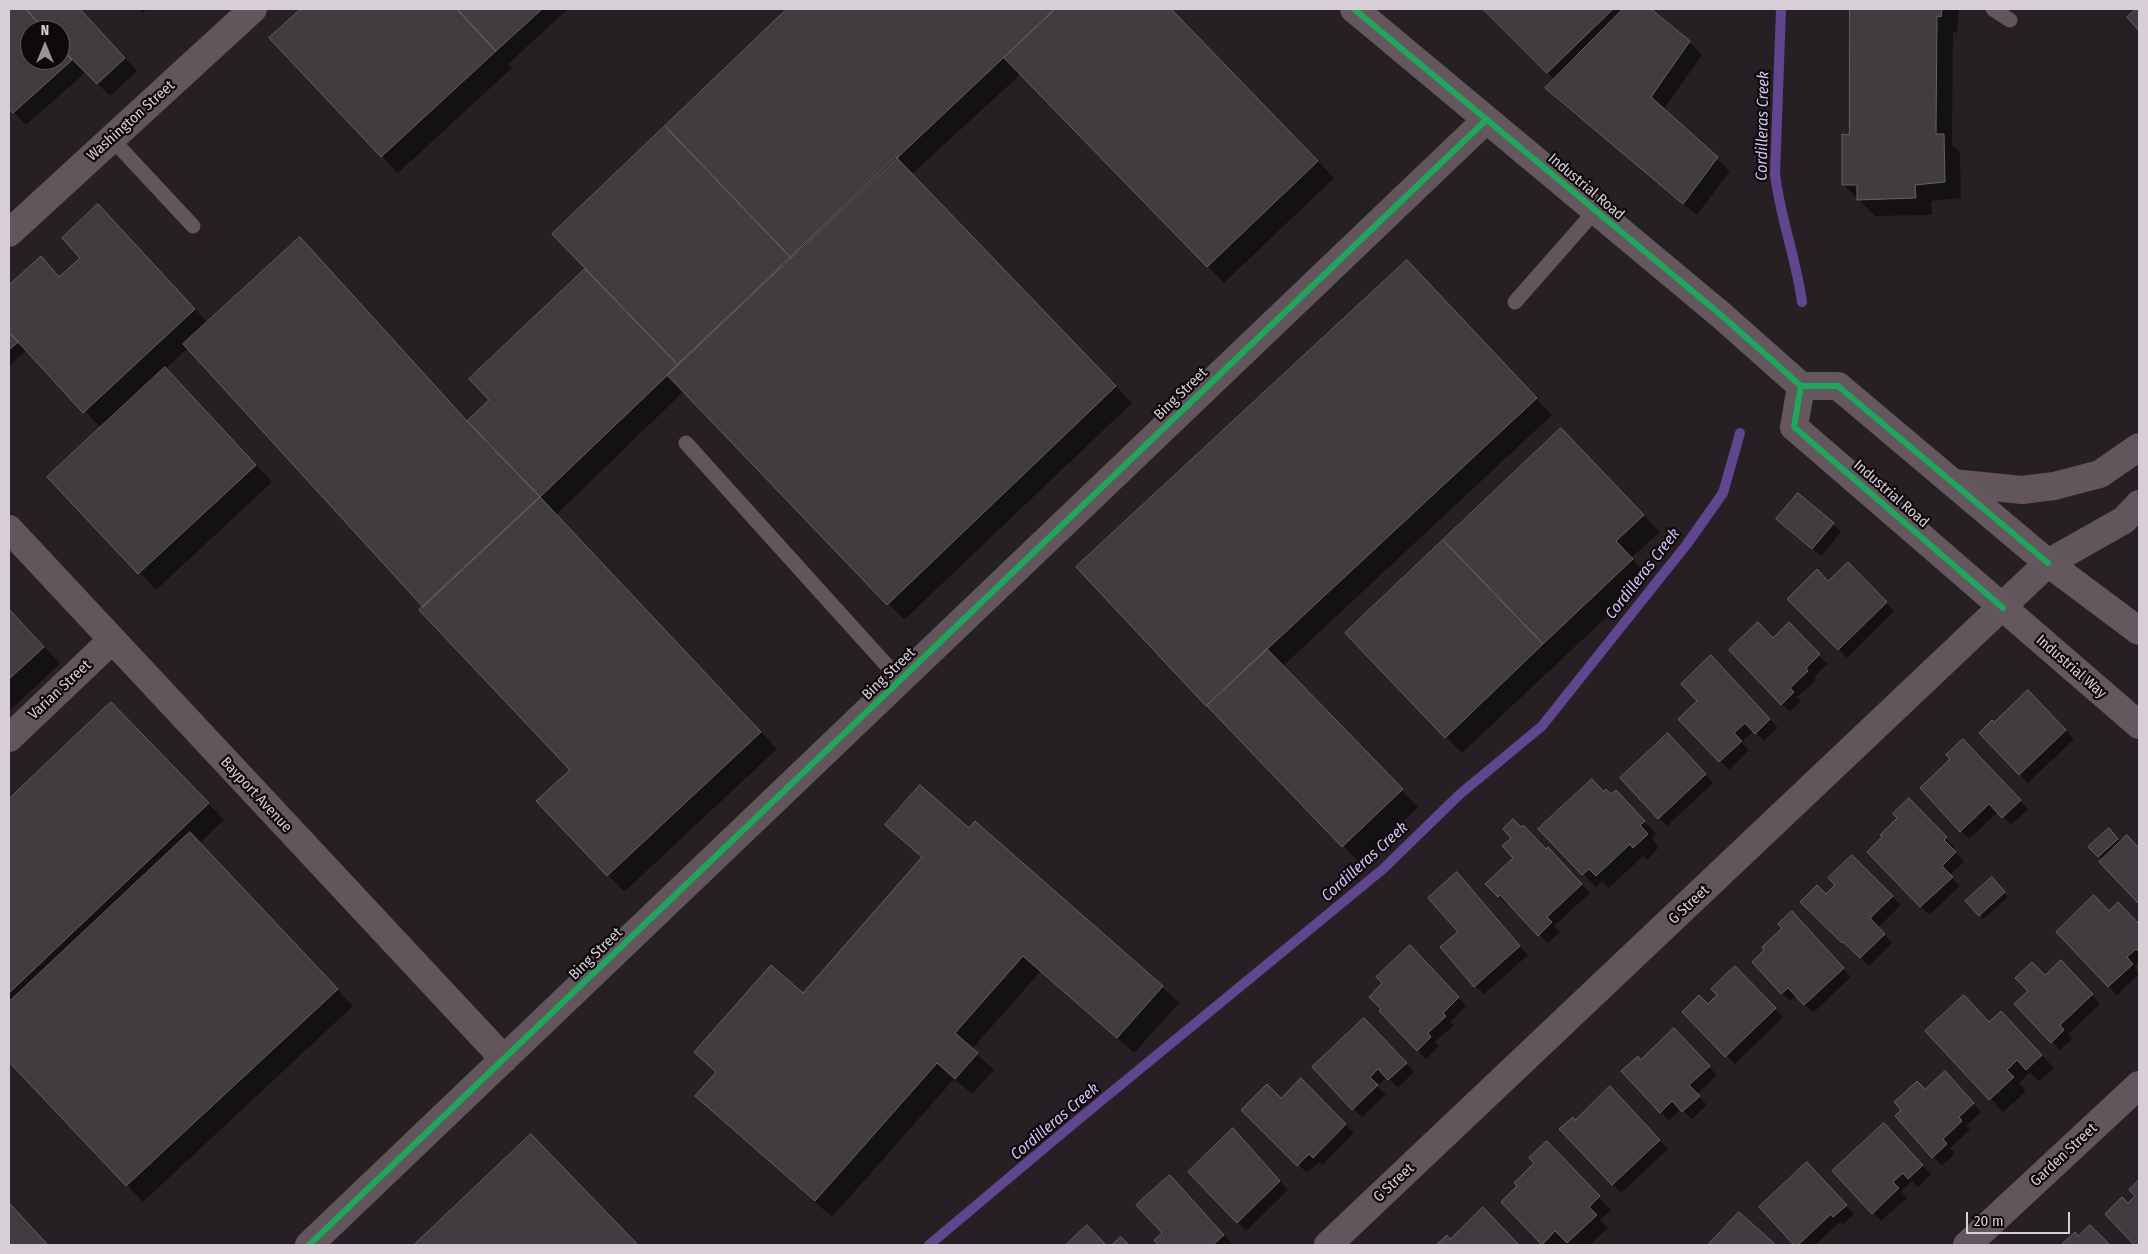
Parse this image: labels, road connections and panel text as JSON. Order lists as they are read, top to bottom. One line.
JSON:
{"streets":{"main road":["Industrial Road","Industrial Way"],"street":["Washington Street","Bing Street","Varian Street","Bayport Avenue","G Street","Garden Street"]},"crossings":[["Industrial Road","Bing Street"],["Industrial Road","Industrial Way"],["Industrial Road","G Street"],["Bing Street","Bayport Avenue"],["Industrial Way","G Street"],["Varian Street","Bayport Avenue"]],"water":["Cordilleras Creek"],"scale_bar":"20 m","north":"top"}
